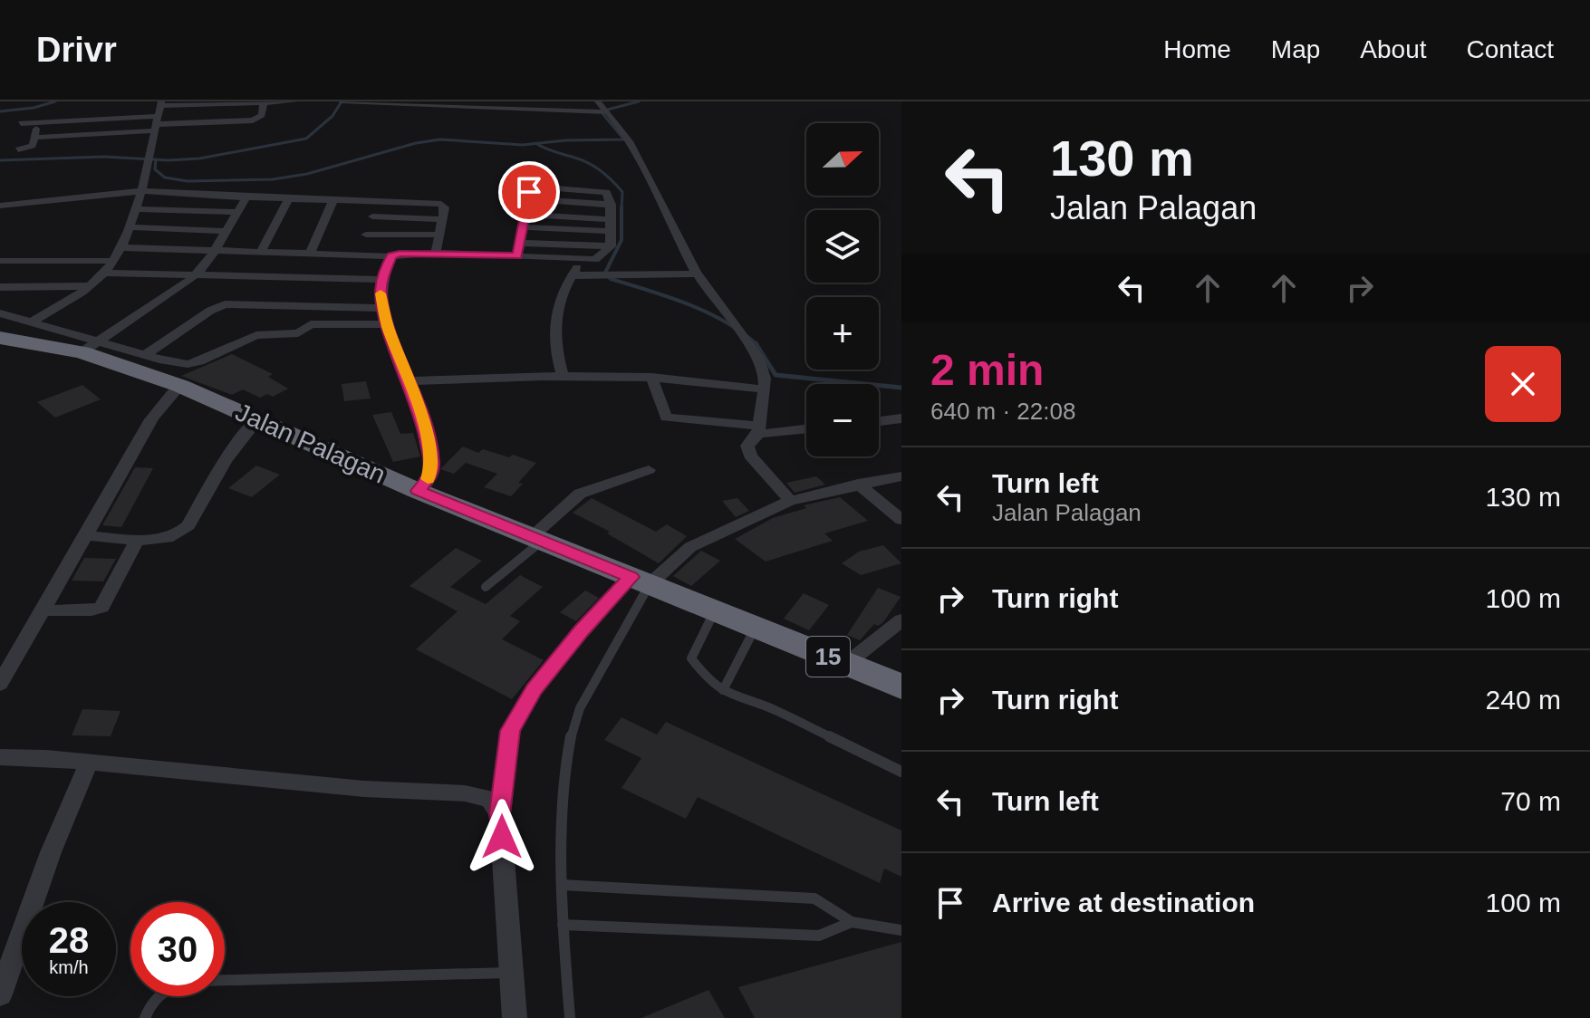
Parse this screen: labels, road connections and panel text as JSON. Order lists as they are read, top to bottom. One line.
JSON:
{"streets":{"highway":["Jalan Palagan","15"]},"north":"right","page":{"header":"Drivr","nav":["Home","Map","About","Contact"],"turn":["130 m","Jalan Palagan"],"map_buttons":["+","−"],"heading":["2 min","640 m · 22:08"],"list":[{"name":"Turn left","note":"Jalan Palagan","value":"130 m"},{"name":"Turn right","value":"100 m"},{"name":"Turn right","value":"240 m"},{"name":"Turn left","value":"70 m"},{"name":"Arrive at destination","value":"100 m"}],"speed":"28 km/h","limit":"30"}}
